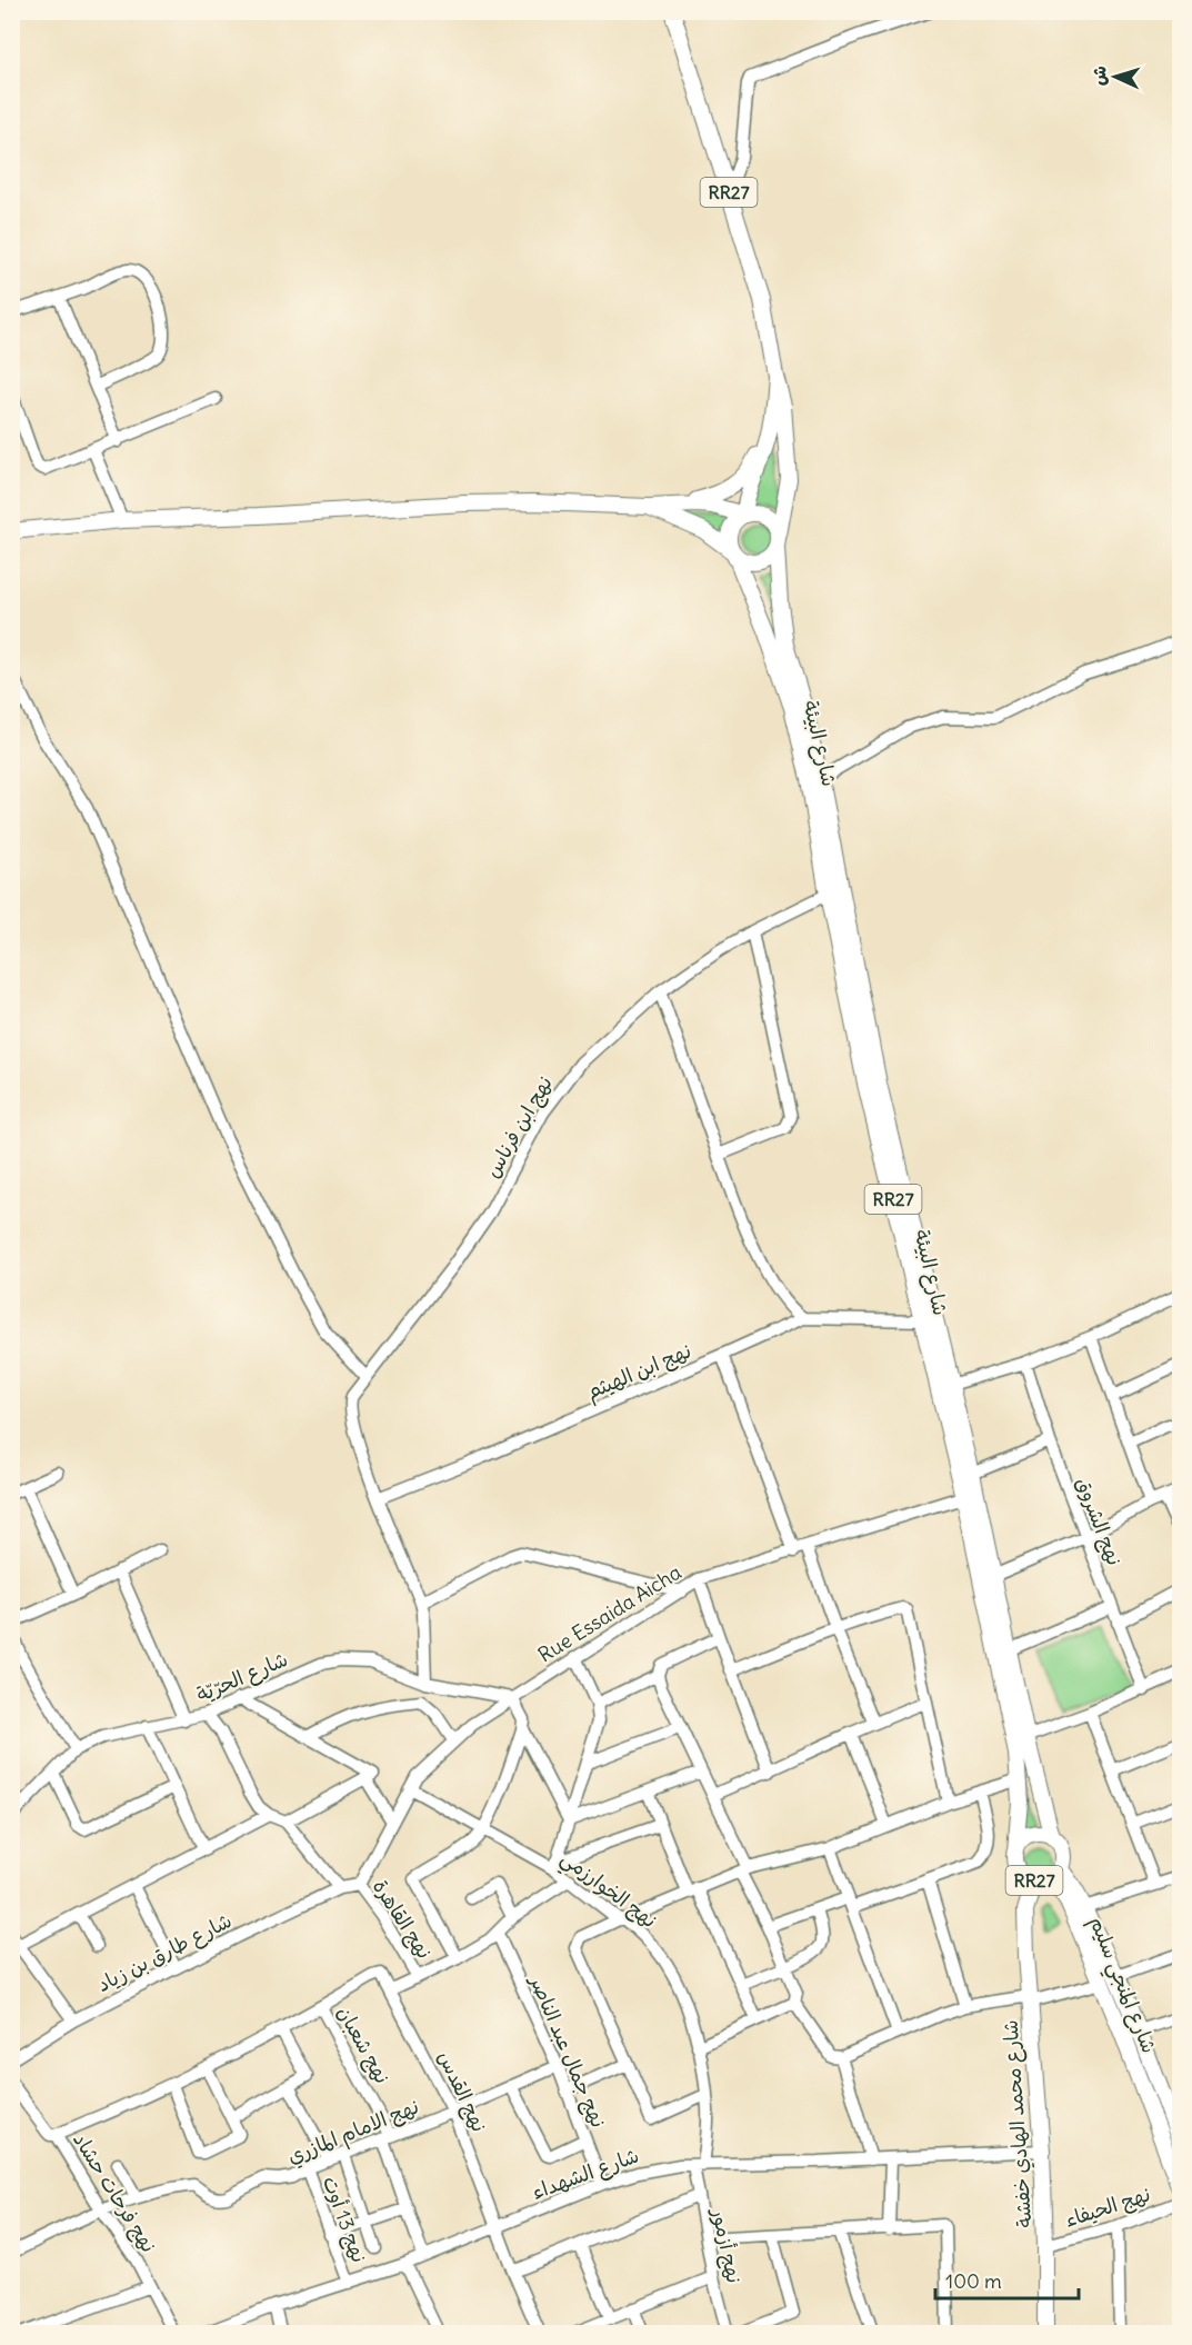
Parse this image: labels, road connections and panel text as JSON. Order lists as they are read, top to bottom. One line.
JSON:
{"streets":{"main road":["RR27","شارع البيئة","شارع المنجي سليم","شارع محمد الهادي خفشة"],"street":["نهج ابن فرناس","نهج ابن الهيثم","نهج الشروق","Rue Essaida Aicha","شارع الحرّيّة","نهج الخوارزمي","نهج القاهرة","شارع طارق بن زياد","نهج شعبان","نهج جمال عبد الناصر","نهج القدس","نهج الامام المازري","شارع الشهداء","نهج فرحات حشاد","نهج الحيفاء","نهج 13 أوت","نهج أزمور"]},"crossings":[["RR27","شارع البيئة"],["RR27","شارع المنجي سليم"],["RR27","شارع محمد الهادي خفشة"],["شارع البيئة","نهج ابن فرناس"],["شارع البيئة","نهج ابن الهيثم"],["شارع البيئة","Rue Essaida Aicha"],["شارع البيئة","شارع المنجي سليم"],["شارع البيئة","شارع محمد الهادي خفشة"],["نهج ابن فرناس","نهج ابن الهيثم"],["Rue Essaida Aicha","شارع الحرّيّة"],["Rue Essaida Aicha","نهج الخوارزمي"],["Rue Essaida Aicha","نهج القاهرة"],["نهج الخوارزمي","شارع الشهداء"],["نهج الخوارزمي","نهج أزمور"],["نهج القاهرة","شارع طارق بن زياد"],["شارع المنجي سليم","شارع محمد الهادي خفشة"],["نهج شعبان","نهج القدس"],["نهج شعبان","نهج الامام المازري"],["نهج شعبان","شارع الشهداء"],["نهج جمال عبد الناصر","نهج الامام المازري"],["نهج جمال عبد الناصر","شارع الشهداء"],["نهج القدس","نهج الامام المازري"],["نهج القدس","شارع الشهداء"],["شارع محمد الهادي خفشة","شارع الشهداء"],["شارع محمد الهادي خفشة","نهج الحيفاء"],["نهج الامام المازري","نهج 13 أوت"],["شارع الشهداء","نهج 13 أوت"],["شارع الشهداء","نهج أزمور"]],"scale_bar":"100 m","north":"left"}
